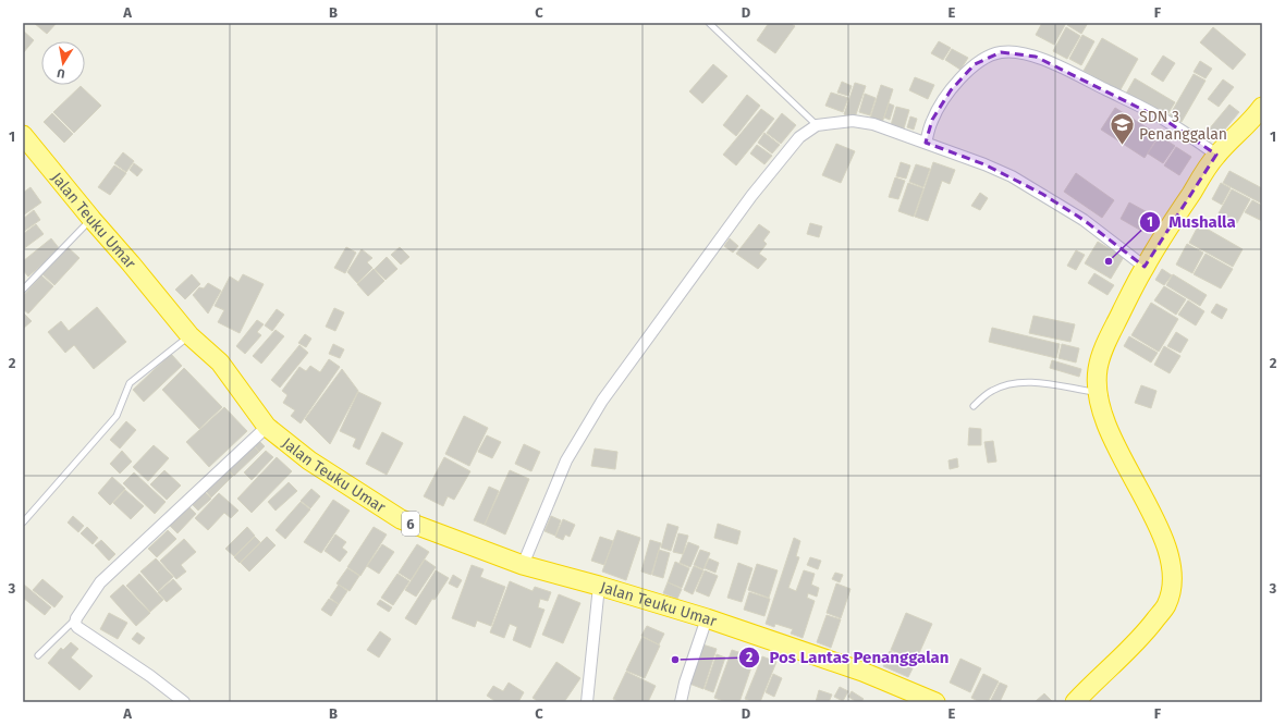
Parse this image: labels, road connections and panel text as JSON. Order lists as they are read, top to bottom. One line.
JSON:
{"streets":{"highway":["Jalan Teuku Umar","6"]},"places":{"school or university":["SDN 3 Penanggalan"],"other":["Mushalla","Pos Lantas Penanggalan"]},"north":"bottom","grid":{"columns":["A","B","C","D","E","F"],"rows":["1","2","3"]}}
